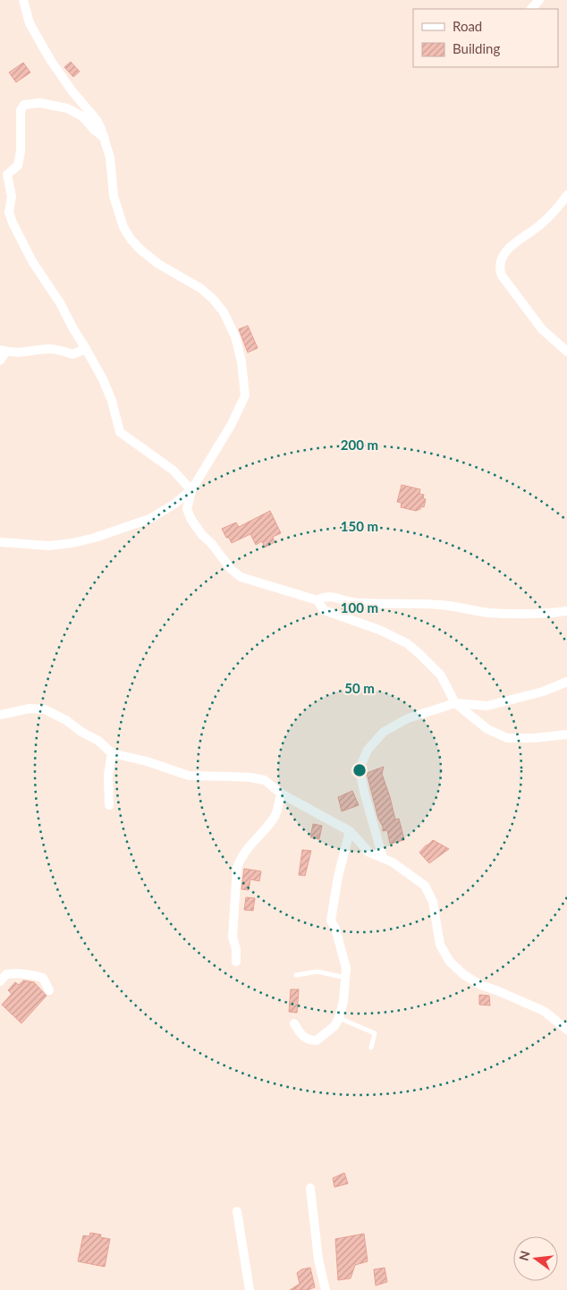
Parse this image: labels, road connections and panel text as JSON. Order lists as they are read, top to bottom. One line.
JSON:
{"legend":["Road","Building"],"north":"left","rings":["200 m","150 m","100 m","50 m"]}
